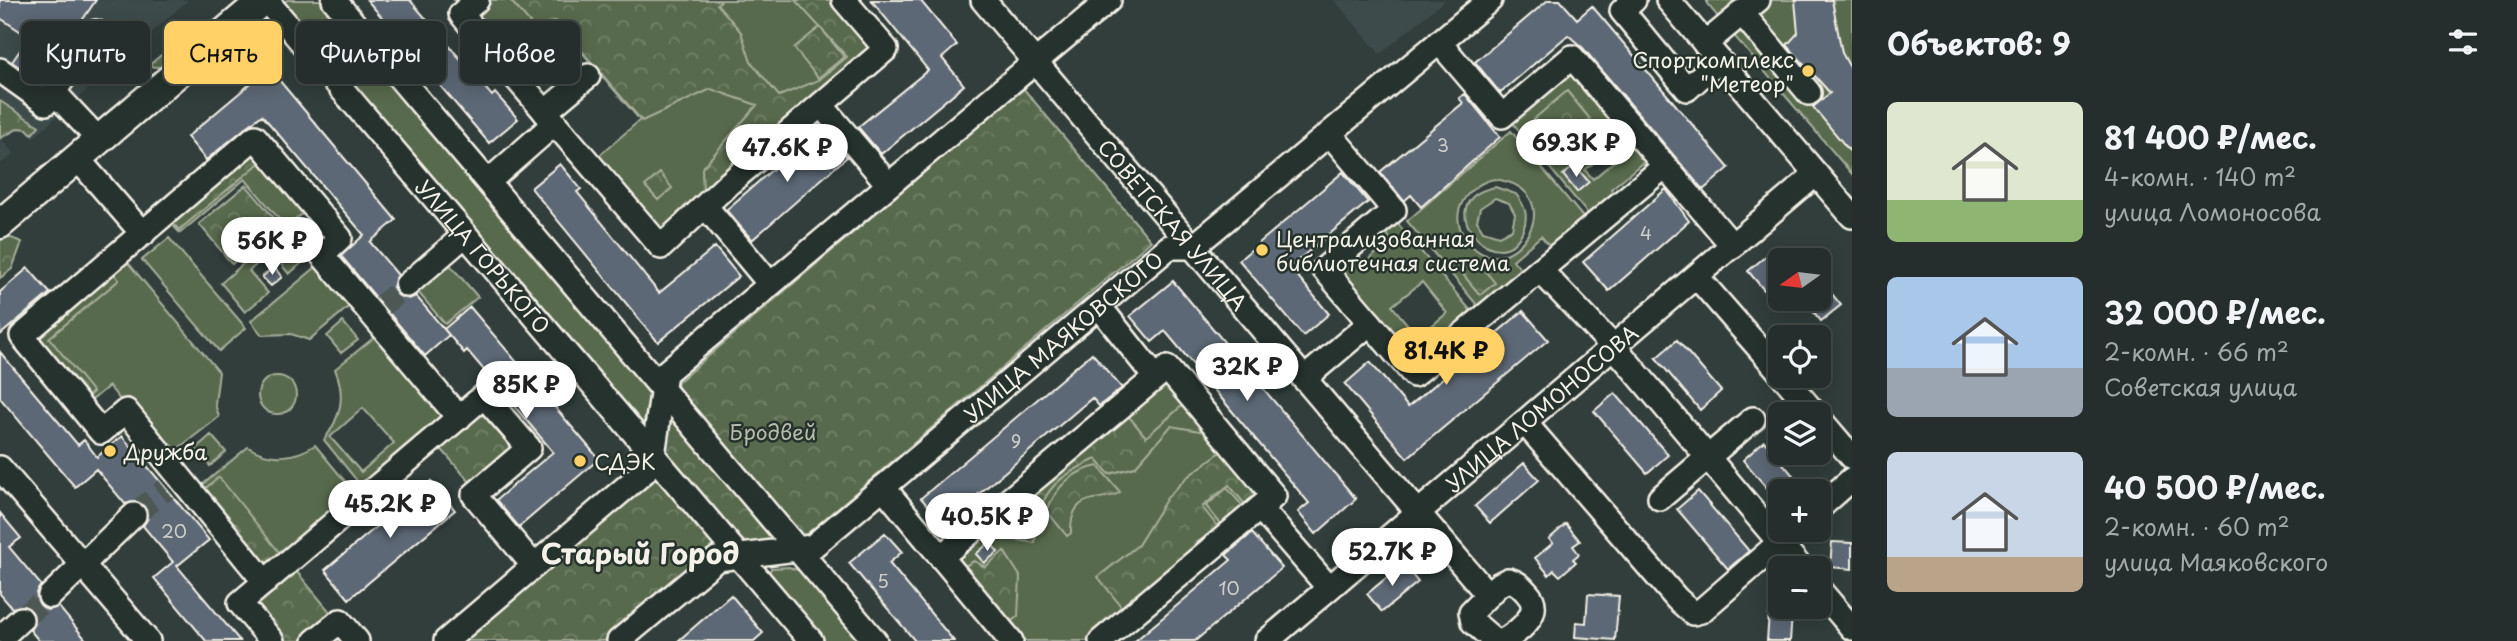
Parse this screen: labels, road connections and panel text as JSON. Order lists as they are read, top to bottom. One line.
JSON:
{"streets":{"street":["СОВЕТСКАЯ УЛИЦА","УЛИЦА ГОРЬКОГО","УЛИЦА МАЯКОВСКОГО","УЛИЦА ЛОМОНОСОВА"]},"crossings":[["СОВЕТСКАЯ УЛИЦА","УЛИЦА МАЯКОВСКОГО"],["СОВЕТСКАЯ УЛИЦА","УЛИЦА ЛОМОНОСОВА"],["УЛИЦА ГОРЬКОГО","УЛИЦА МАЯКОВСКОГО"]],"districts":["Старый Город"],"parks":["Бродвей"],"places":["Спорткомплекс \"Метеор\"","Централизованная библиотечная система","Дружба","СДЭК"],"house_numbers":["3","4","9","20","5","10"],"north":"left","page":{"heading":"Объектов: 9","chip":["Купить","Снять","Фильтры","Новое"],"list":[{"name":"81 400 ₽/мес.","note":"4-комн. · 140 m² · улица Ломоносова"},{"name":"32 000 ₽/мес.","note":"2-комн. · 66 m² · Советская улица"},{"name":"40 500 ₽/мес.","note":"2-комн. · 60 m² · улица Маяковского"}],"price":["69.3K ₽","47.6K ₽","56K ₽","81.4K ₽","32K ₽","85K ₽","45.2K ₽","40.5K ₽","52.7K ₽"],"map_buttons":["+","−"]}}
